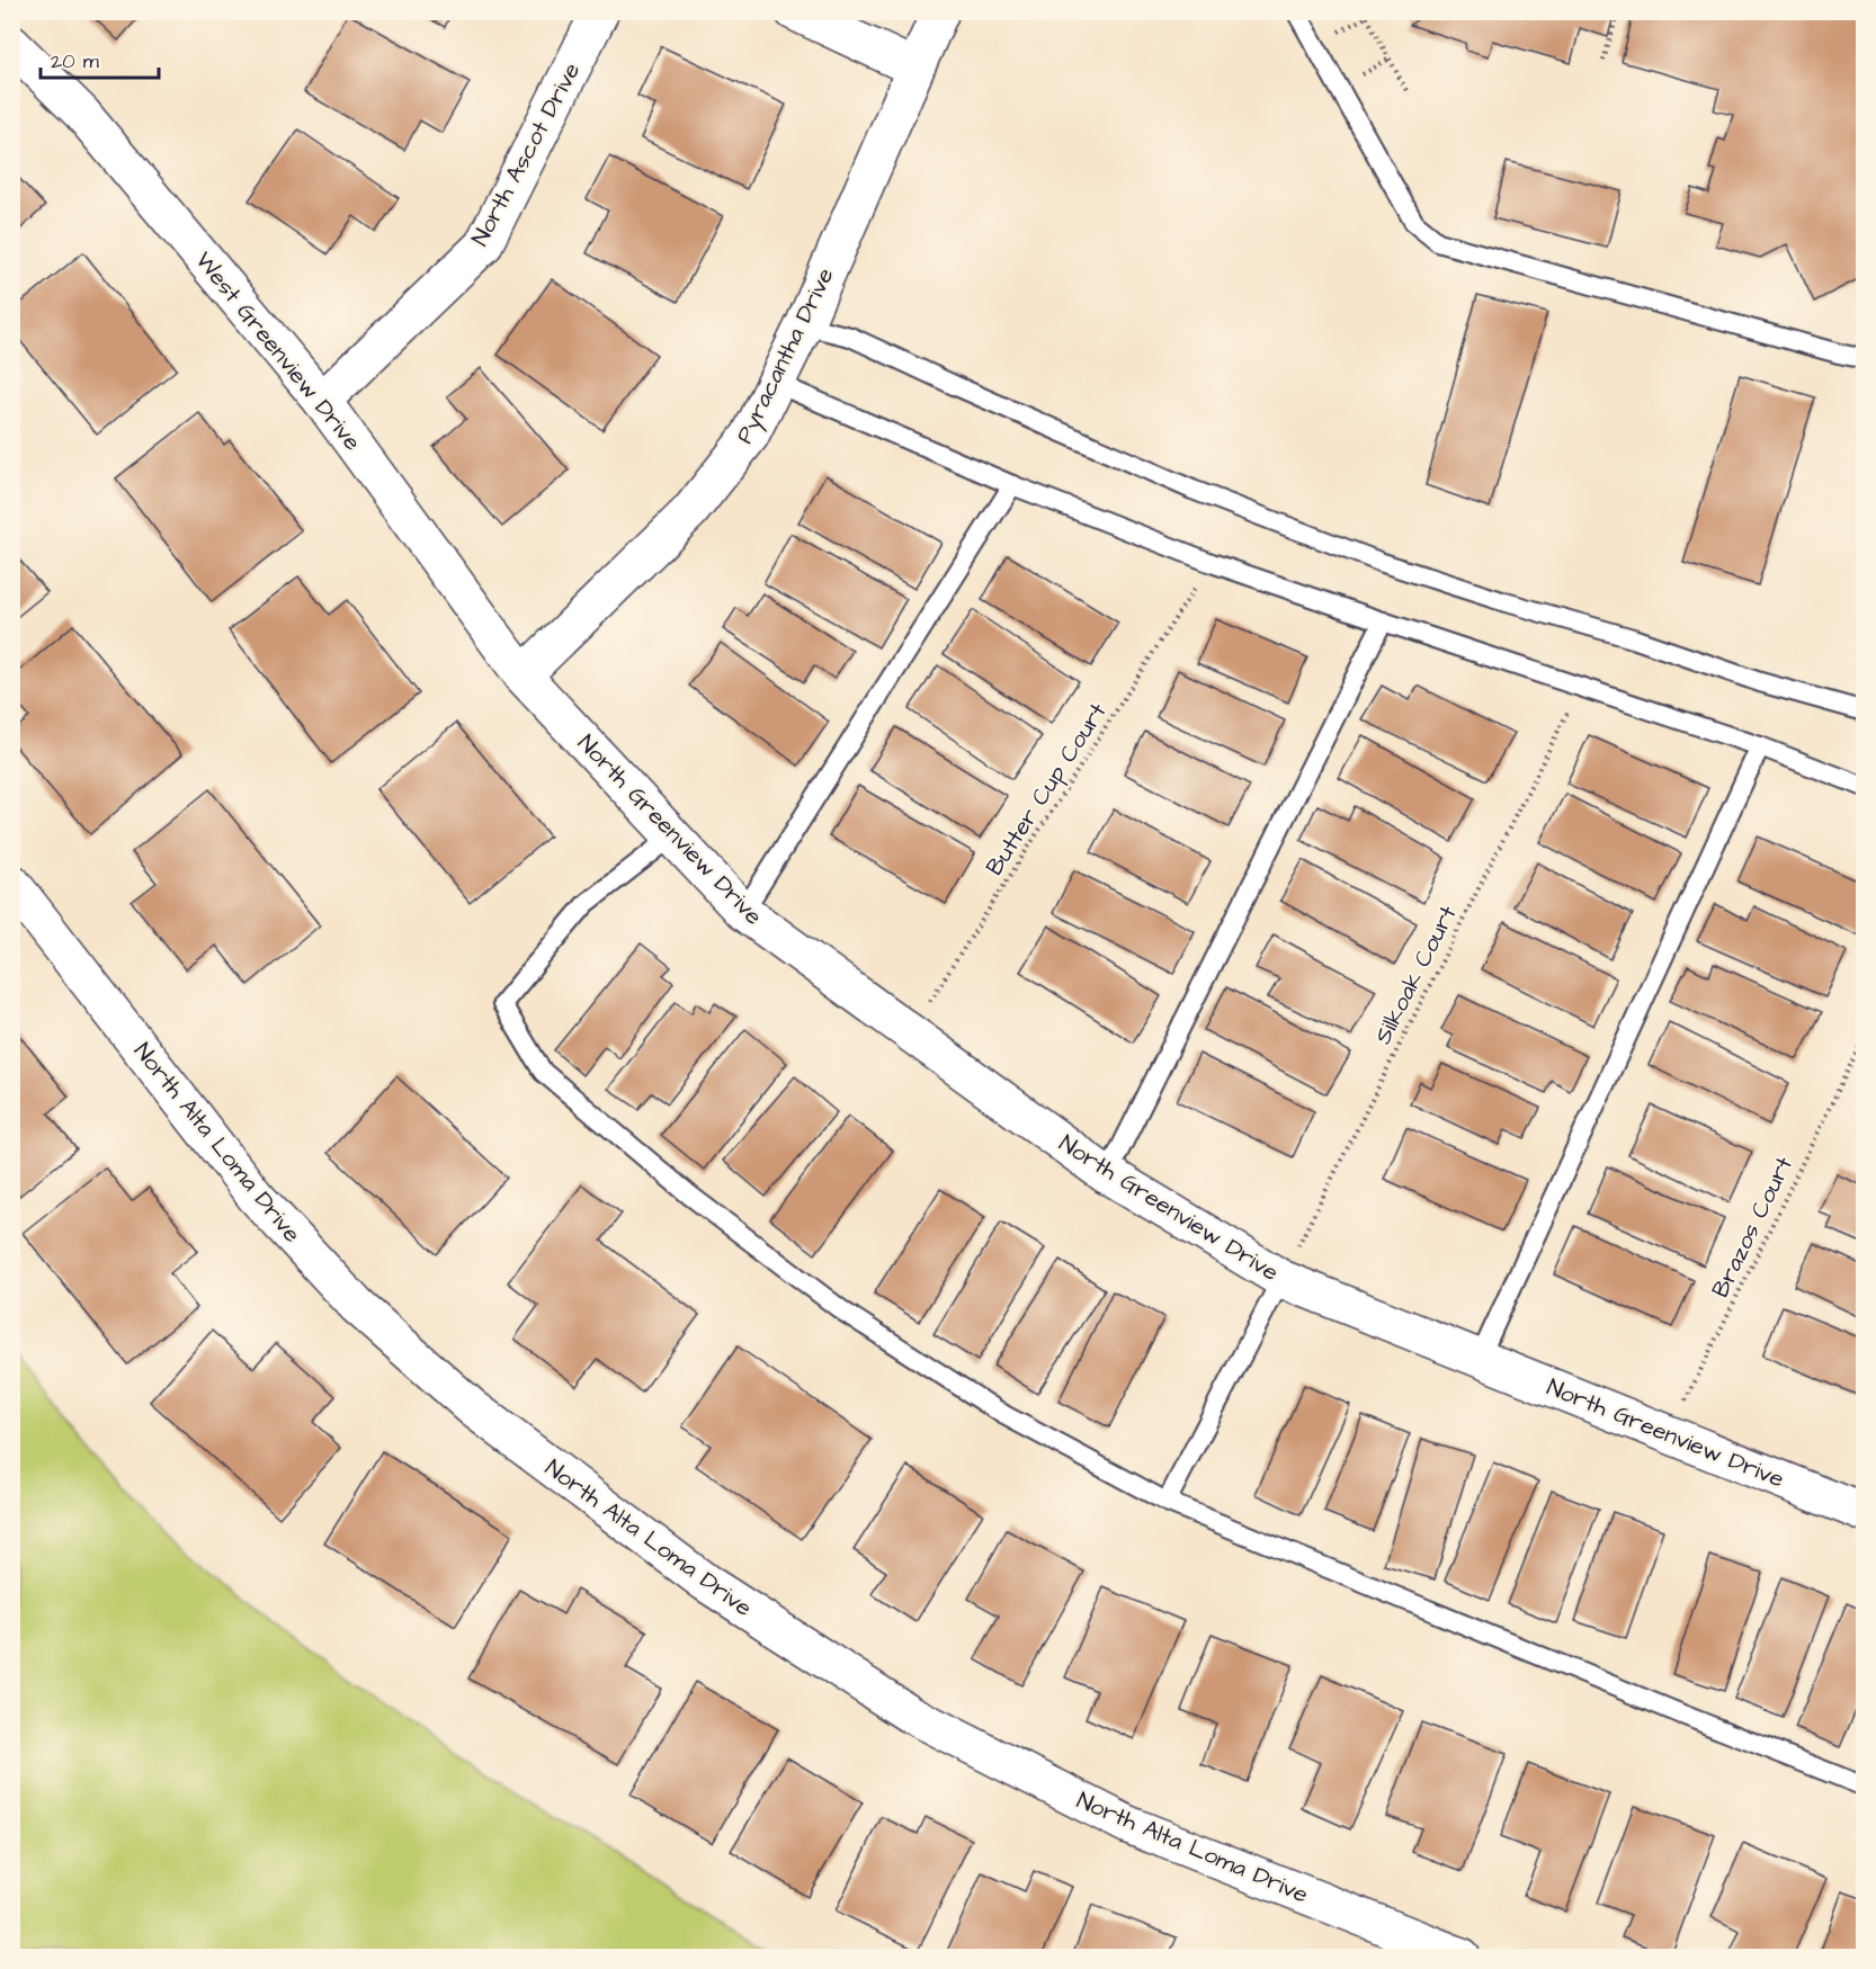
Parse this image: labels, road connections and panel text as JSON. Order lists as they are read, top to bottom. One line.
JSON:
{"streets":{"street":["North Ascot Drive","West Greenview Drive","Pyracantha Drive","North Greenview Drive","North Alta Loma Drive"],"path":["Butter Cup Court","Silkoak Court","Brazos Court"]},"crossings":[["North Ascot Drive","West Greenview Drive"],["West Greenview Drive","Pyracantha Drive"],["West Greenview Drive","North Greenview Drive"],["Pyracantha Drive","North Greenview Drive"],["Butter Cup Court","North Greenview Drive"],["North Greenview Drive","Silkoak Court"],["North Greenview Drive","Brazos Court"]],"scale_bar":"20 m"}
